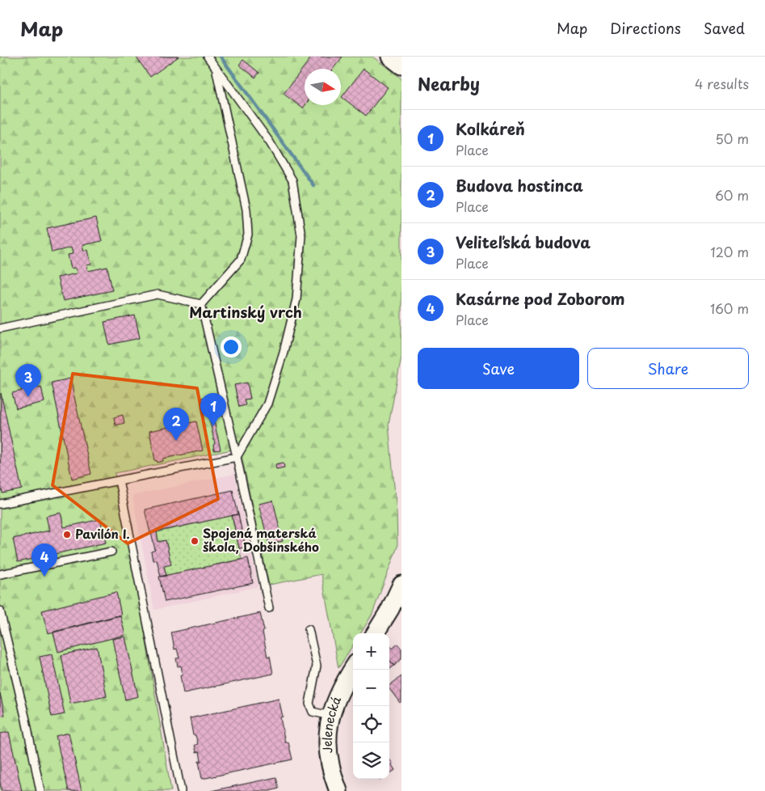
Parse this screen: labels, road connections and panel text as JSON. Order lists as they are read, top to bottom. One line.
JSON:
{"streets":{"street":["Jelenecká"]},"districts":["Martinský vrch"],"places":["Pavilón I.","Spojená materská škola, Dobšinského"],"north":"right","page":{"header":"Map","nav":["Map","Directions","Saved"],"heading":["Nearby","4 results"],"list":[{"mark":"1","name":"Kolkáreň","note":"Place","value":"50 m"},{"mark":"2","name":"Budova hostinca","note":"Place","value":"60 m"},{"mark":"3","name":"Veliteľská budova","note":"Place","value":"120 m"},{"mark":"4","name":"Kasárne pod Zoborom","note":"Place","value":"160 m"}],"buttons":["Save","Share"],"pins":["3","1","2","4"],"map_buttons":["+","−"]}}
